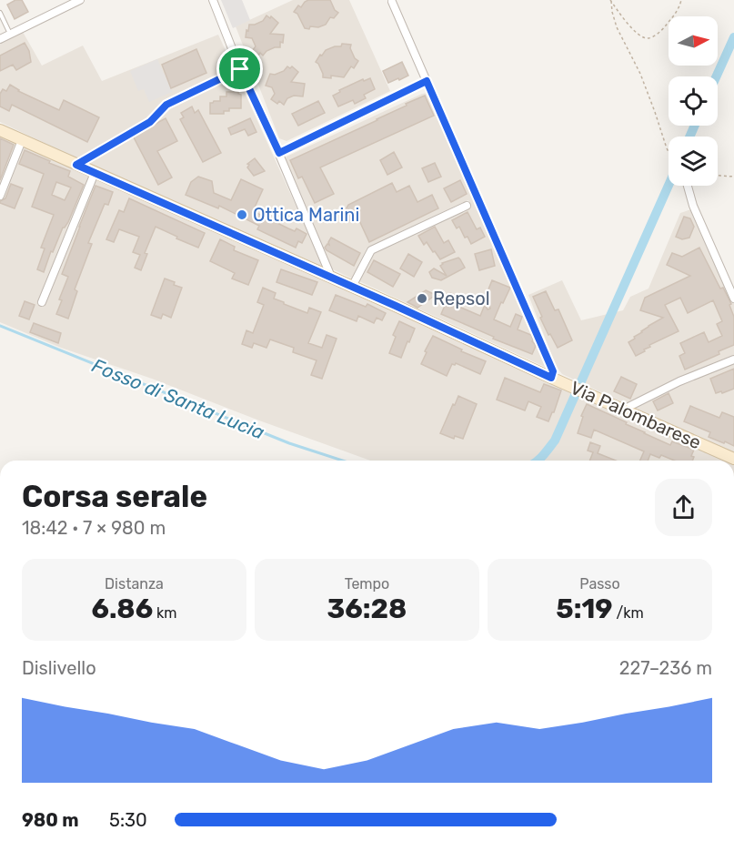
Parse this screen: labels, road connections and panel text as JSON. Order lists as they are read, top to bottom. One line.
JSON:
{"streets":{"main road":["Via Palombarese"]},"water":["Fosso di Santa Lucia"],"places":["Ottica Marini","Repsol"],"north":"right","page":{"heading":["Corsa serale","18:42 · 7 × 980 m"],"stats":[["Distanza","6.86 km"],["Tempo","36:28"],["Passo","5:19 /km"]],"chart":["Dislivello","227–236 m"],"list":[{"name":"980 m","note":"5:30"}]}}
